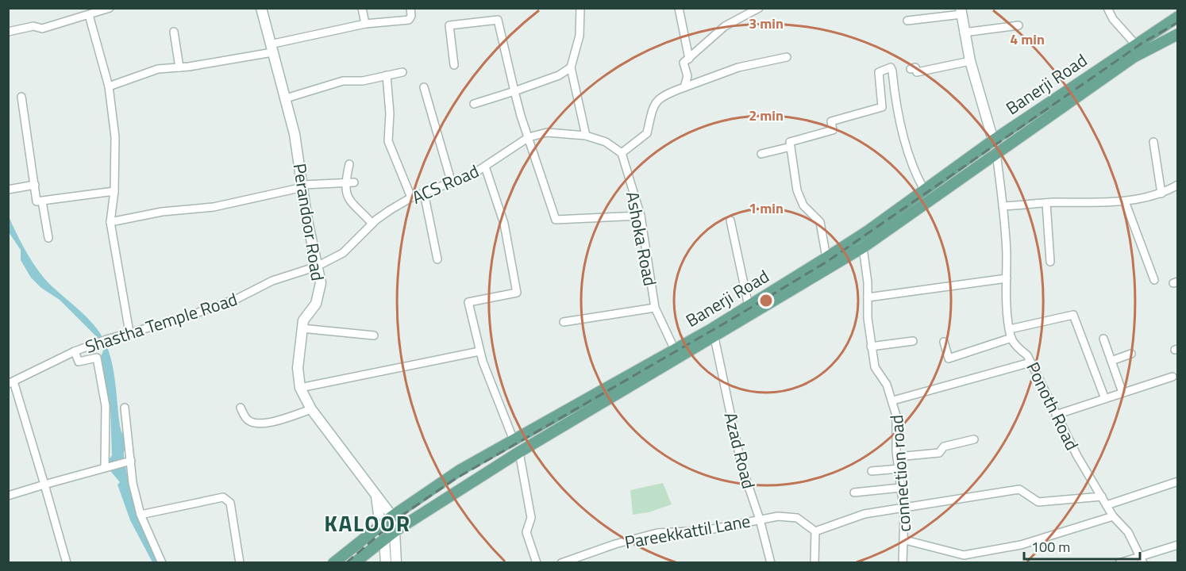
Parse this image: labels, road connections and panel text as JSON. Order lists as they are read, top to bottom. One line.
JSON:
{"streets":{"main road":["Banerji Road","Perandoor Road"],"street":["ACS Road","Ashoka Road","Shastha Temple Road","Ponoth Road","Azad Road","connection road","Pareekkattil Lane"]},"crossings":[["Banerji Road","Perandoor Road"],["Banerji Road","Ashoka Road"],["Banerji Road","Azad Road"],["Banerji Road","connection road"],["ACS Road","Perandoor Road"],["ACS Road","Shastha Temple Road"],["Perandoor Road","Shastha Temple Road"],["Azad Road","Pareekkattil Lane"]],"districts":["KALOOR"],"scale_bar":"100 m","rings":["3 min","4 min","2 min","1 min"]}
